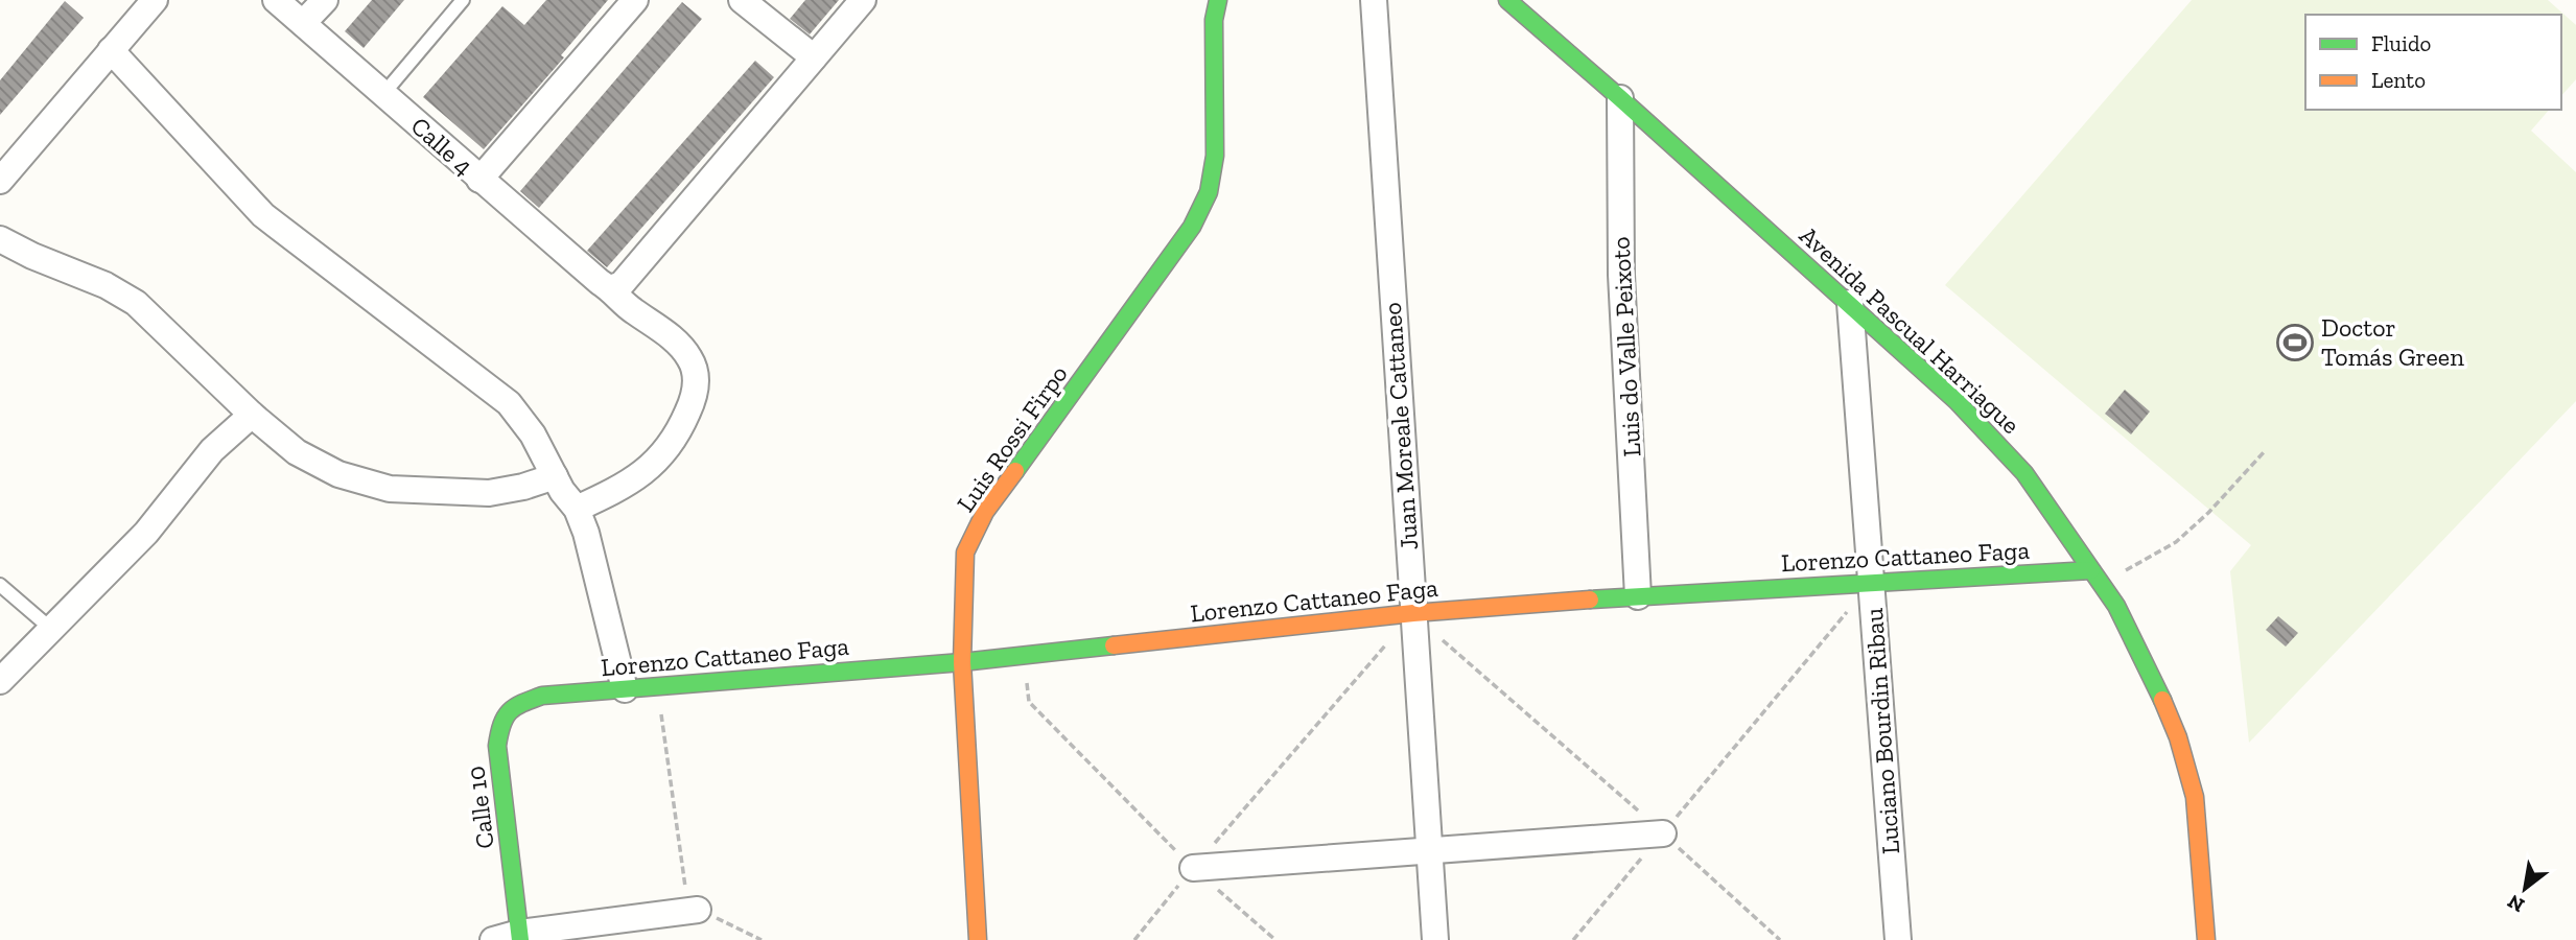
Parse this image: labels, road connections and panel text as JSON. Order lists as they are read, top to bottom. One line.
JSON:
{"streets":{"street":["Calle 4","Avenida Pascual Harriague","Luis do Valle Peixoto","Juan Moreale Cattaneo","Luis Rossi Firpo","Lorenzo Cattaneo Faga","Luciano Bourdin Ribau","Calle 10"]},"crossings":[["Avenida Pascual Harriague","Luis do Valle Peixoto"],["Avenida Pascual Harriague","Lorenzo Cattaneo Faga"],["Avenida Pascual Harriague","Luciano Bourdin Ribau"],["Luis do Valle Peixoto","Lorenzo Cattaneo Faga"],["Juan Moreale Cattaneo","Lorenzo Cattaneo Faga"],["Luis Rossi Firpo","Lorenzo Cattaneo Faga"],["Lorenzo Cattaneo Faga","Luciano Bourdin Ribau"],["Lorenzo Cattaneo Faga","Calle 10"]],"places":{"sports":["Doctor Tomás Green"]},"legend":["Fluido","Lento"],"north":"bottom left"}
